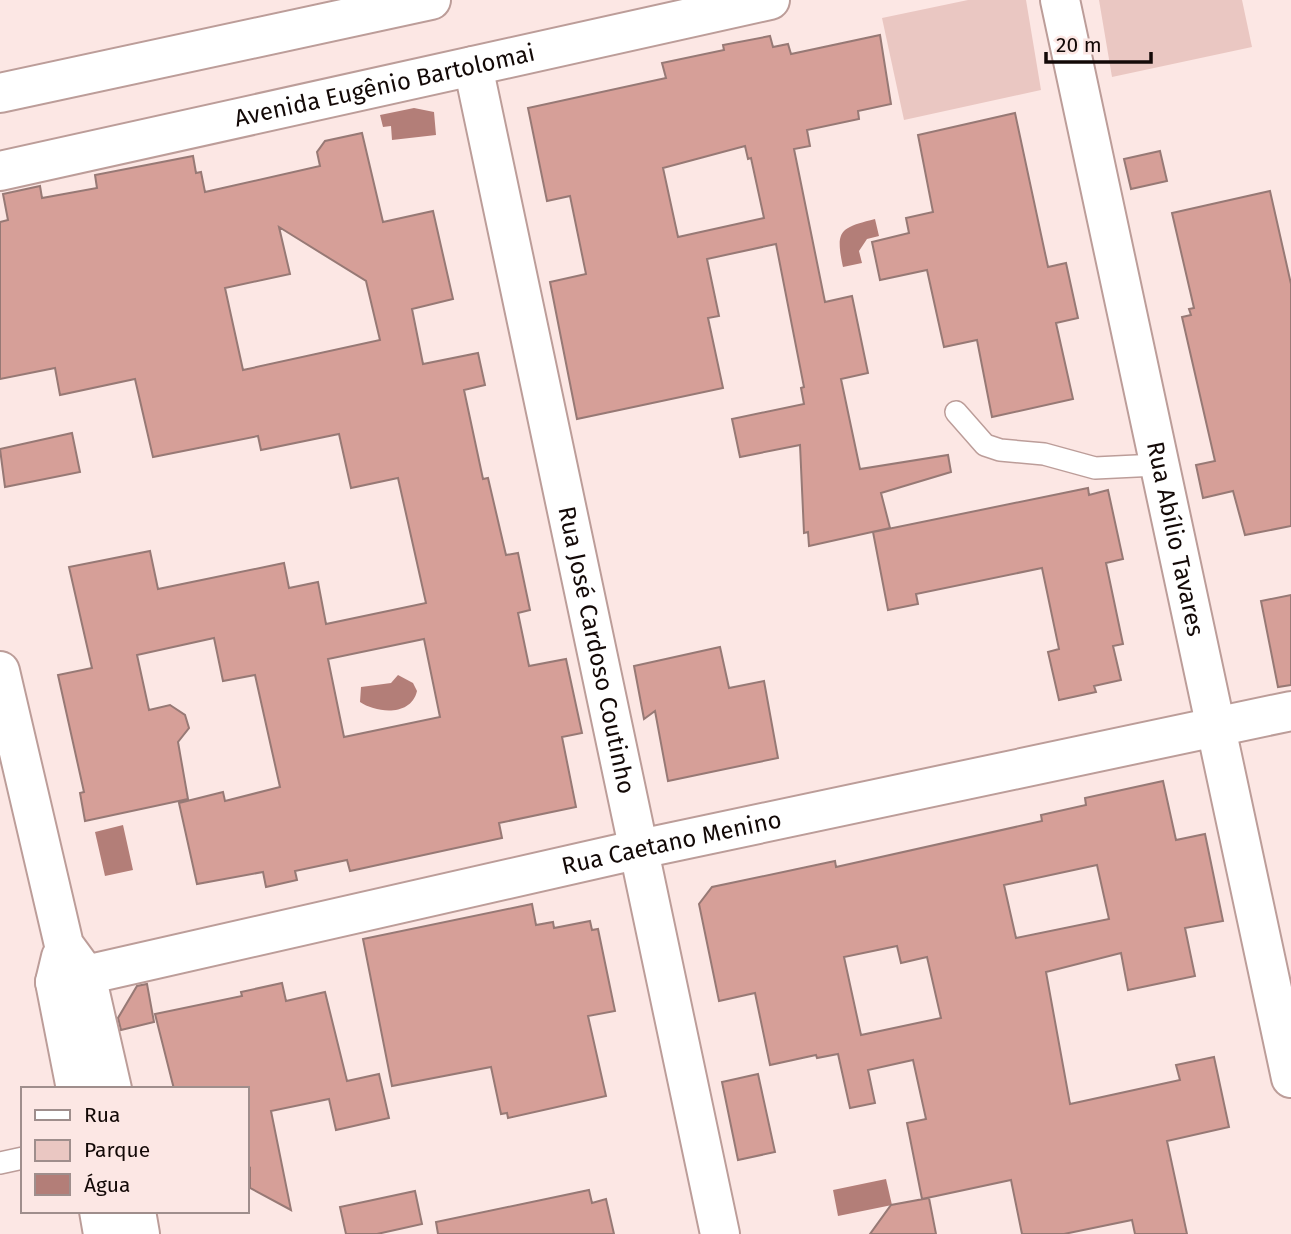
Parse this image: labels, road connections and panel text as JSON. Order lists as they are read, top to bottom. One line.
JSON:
{"streets":{"street":["Avenida Eugênio Bartolomai","Rua Abílio Tavares","Rua José Cardoso Coutinho","Rua Caetano Menino"]},"crossings":[["Avenida Eugênio Bartolomai","Rua José Cardoso Coutinho"],["Rua Abílio Tavares","Rua Caetano Menino"],["Rua José Cardoso Coutinho","Rua Caetano Menino"]],"legend":["Rua","Parque","Água"],"scale_bar":"20 m"}
